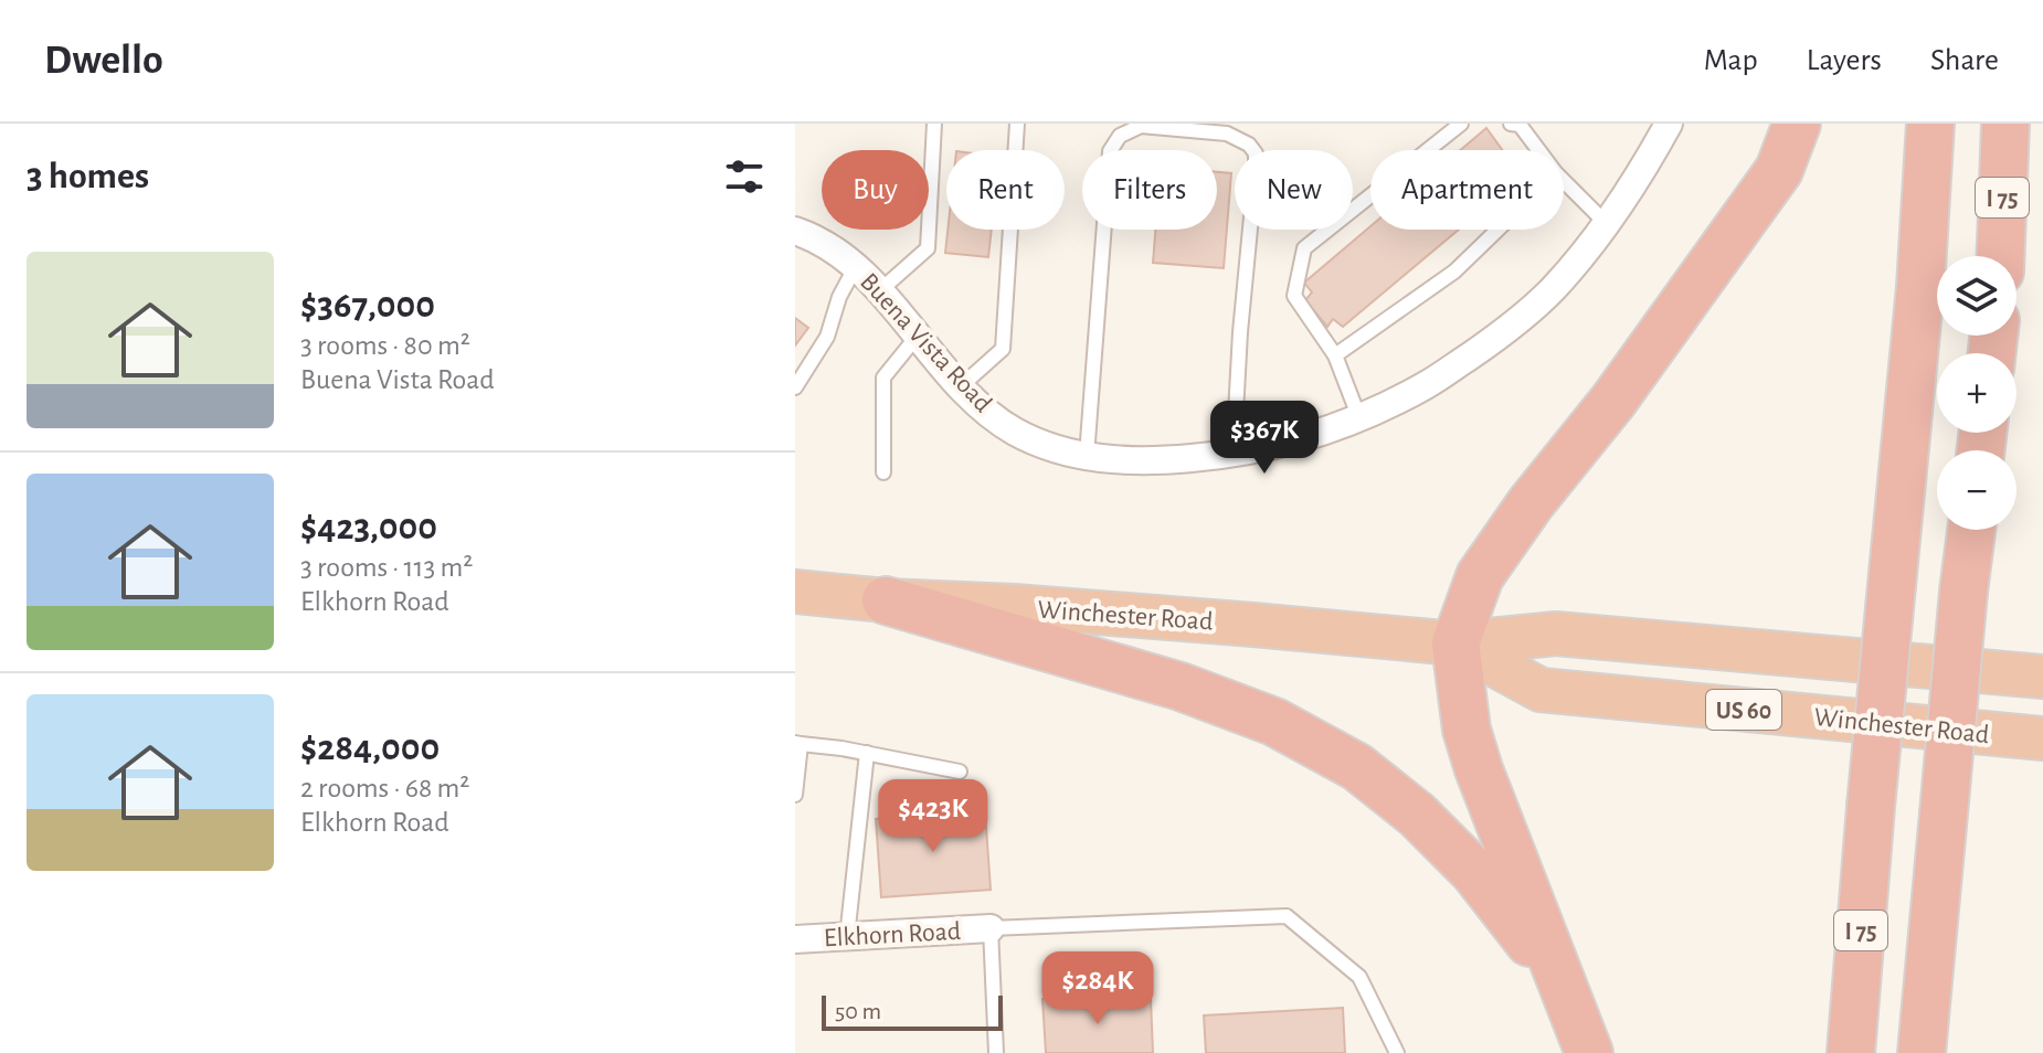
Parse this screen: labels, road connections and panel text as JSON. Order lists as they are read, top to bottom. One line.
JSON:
{"streets":{"highway":["I 75","Winchester Road","US 60"],"street":["Buena Vista Road","Elkhorn Road"]},"scale_bar":"50 m","page":{"header":"Dwello","nav":["Map","Layers","Share"],"heading":"3 homes","chip":["Buy","Rent","Filters","New","Apartment"],"list":[{"name":"$367,000","note":"3 rooms · 80 m² · Buena Vista Road"},{"name":"$423,000","note":"3 rooms · 113 m² · Elkhorn Road"},{"name":"$284,000","note":"2 rooms · 68 m² · Elkhorn Road"}],"map_buttons":["+","−"],"price":["$367K","$423K","$284K"],"scale":"50 m"}}
